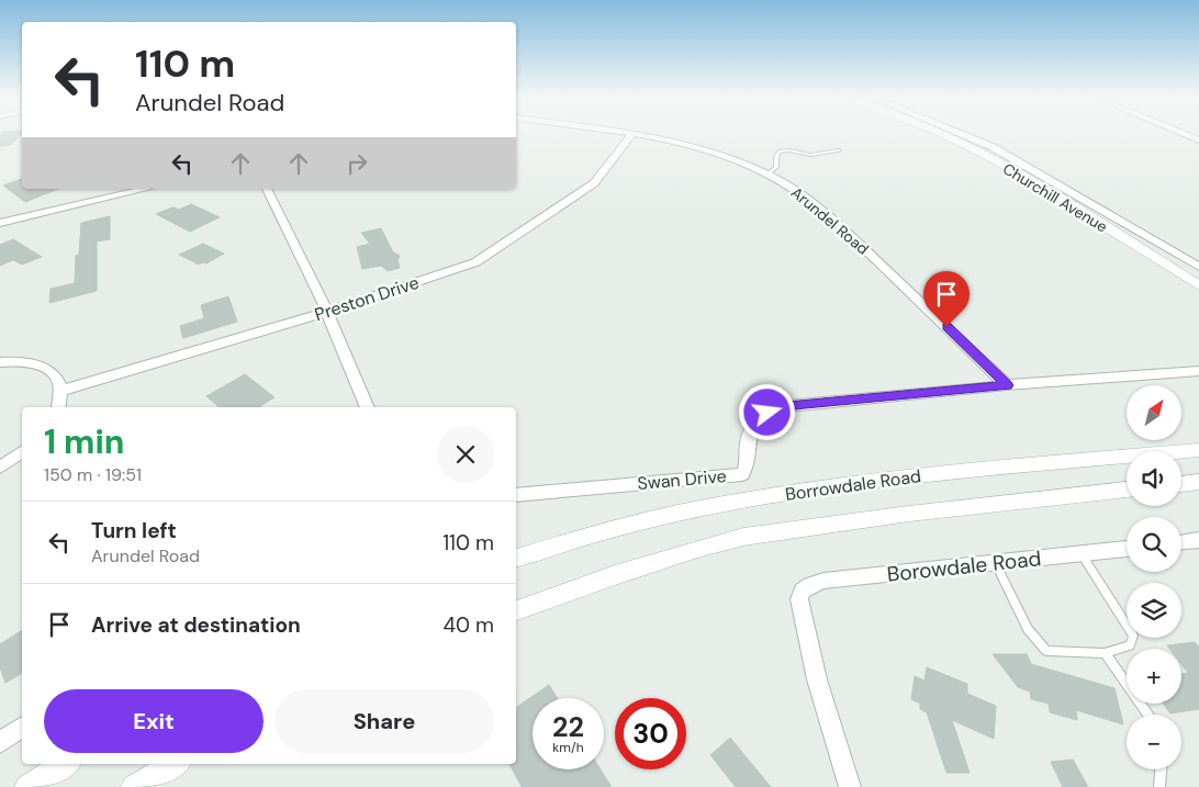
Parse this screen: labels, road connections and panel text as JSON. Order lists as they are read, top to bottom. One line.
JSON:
{"streets":{"main road":["Churchill Avenue","Borrowdale Road"],"street":["Arundel Road","Preston Drive","Swan Drive","Borowdale Road"]},"crossings":[["Arundel Road","Swan Drive"]],"north":"top right","page":{"turn":["110 m","Arundel Road"],"map_buttons":["+","−"],"heading":["1 min","150 m · 19:51"],"list":[{"name":"Turn left","note":"Arundel Road","value":"110 m"},{"name":"Arrive at destination","value":"40 m"}],"buttons":["Exit","Share"],"speed":"22 km/h","limit":"30"}}
